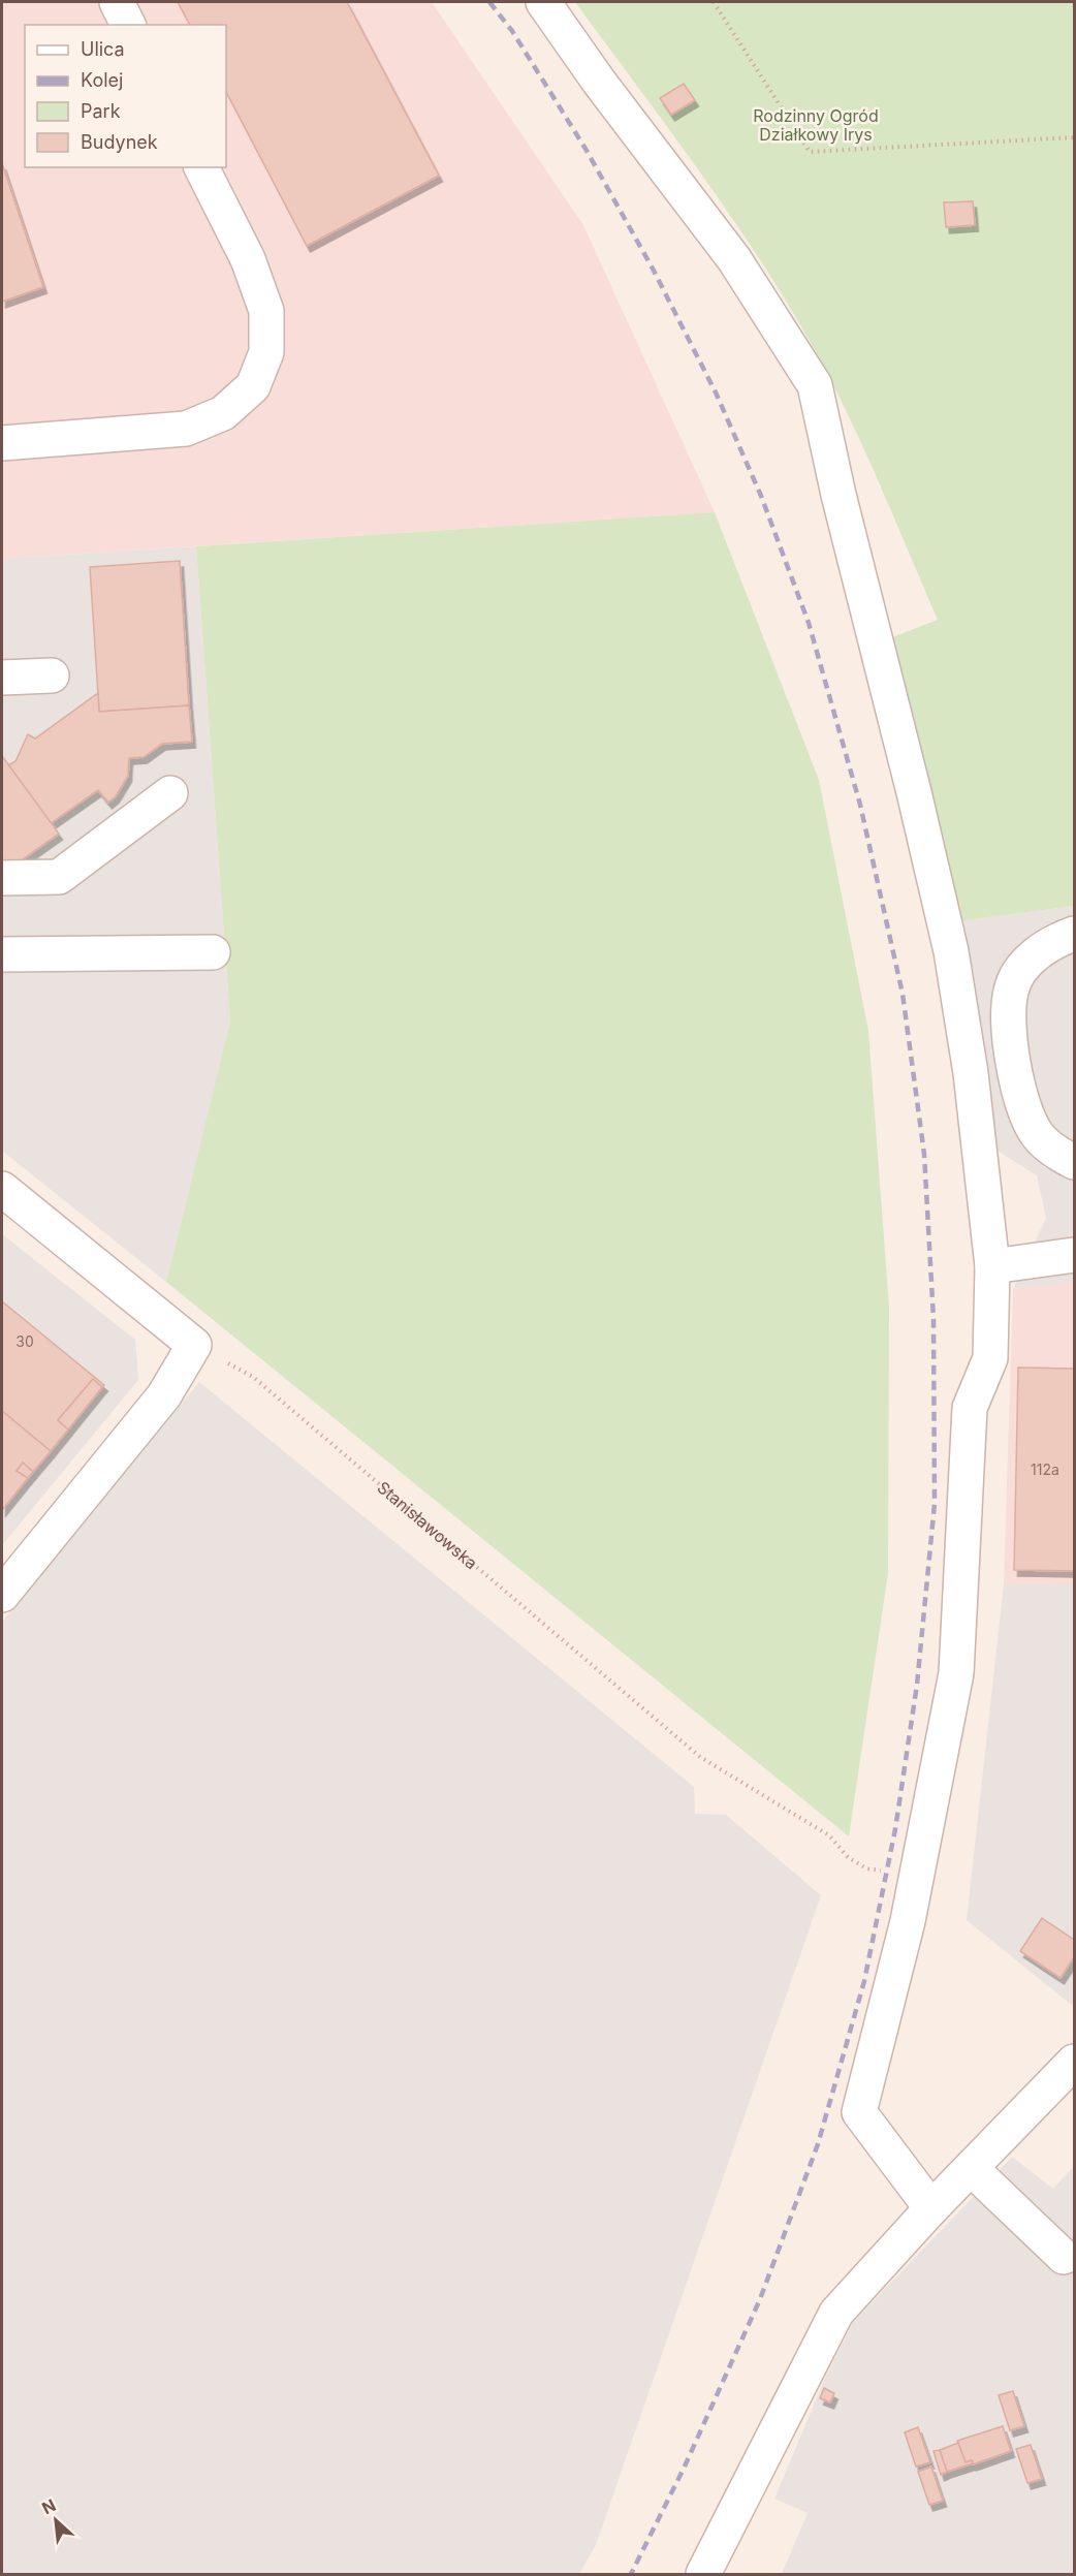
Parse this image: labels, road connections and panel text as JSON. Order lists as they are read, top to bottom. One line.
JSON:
{"streets":{"path":["Stanisławowska"]},"parks":["Rodzinny Ogród Działkowy Irys"],"house_numbers":["30","112a"],"legend":["Ulica","Kolej","Park","Budynek"],"north":"top left"}
